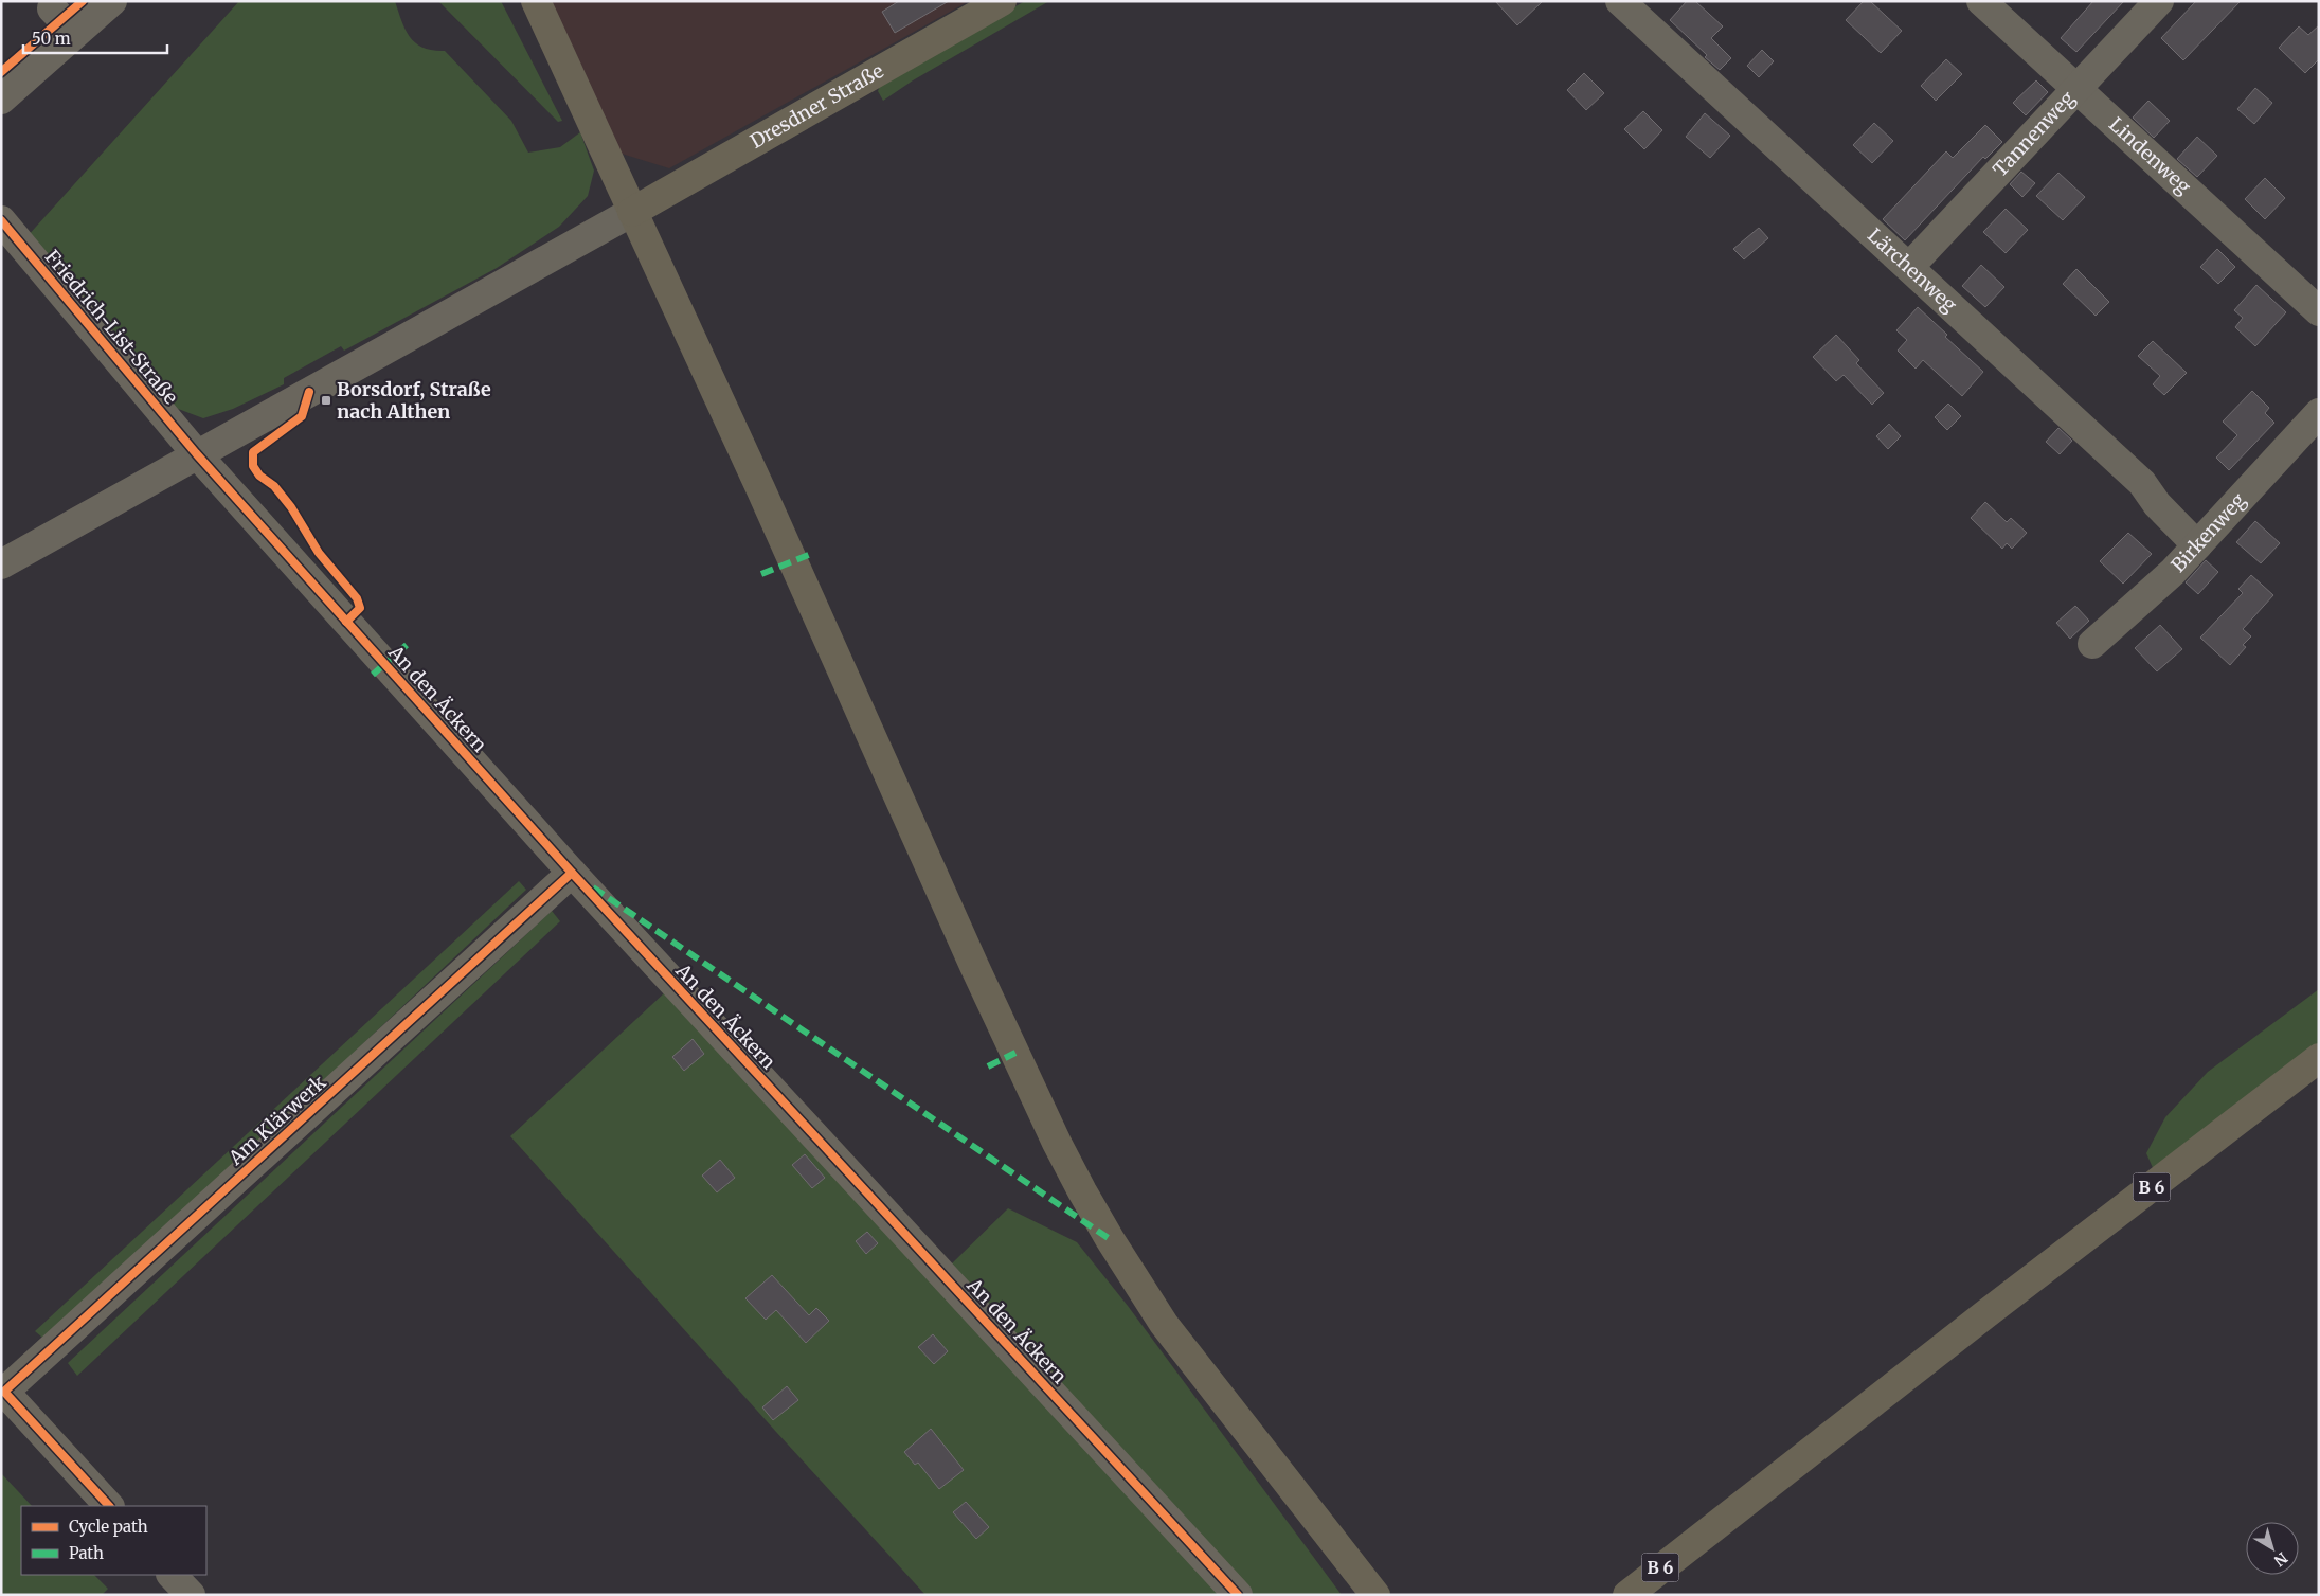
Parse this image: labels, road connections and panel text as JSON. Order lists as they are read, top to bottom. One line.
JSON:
{"streets":{"main road":["Dresdner Straße","B 6"],"street":["Tannenweg","Lindenweg","Lärchenweg","Friedrich-List-Straße","Birkenweg","An den Äckern","Am Klärwerk"]},"crossings":[["Tannenweg","Lindenweg"],["Tannenweg","Lärchenweg"],["Lärchenweg","Birkenweg"],["Friedrich-List-Straße","An den Äckern"],["An den Äckern","Am Klärwerk"]],"places":{"transit":["Borsdorf, Straße nach Althen"]},"legend":["Cycle path","Path"],"scale_bar":"50 m","north":"bottom right"}
